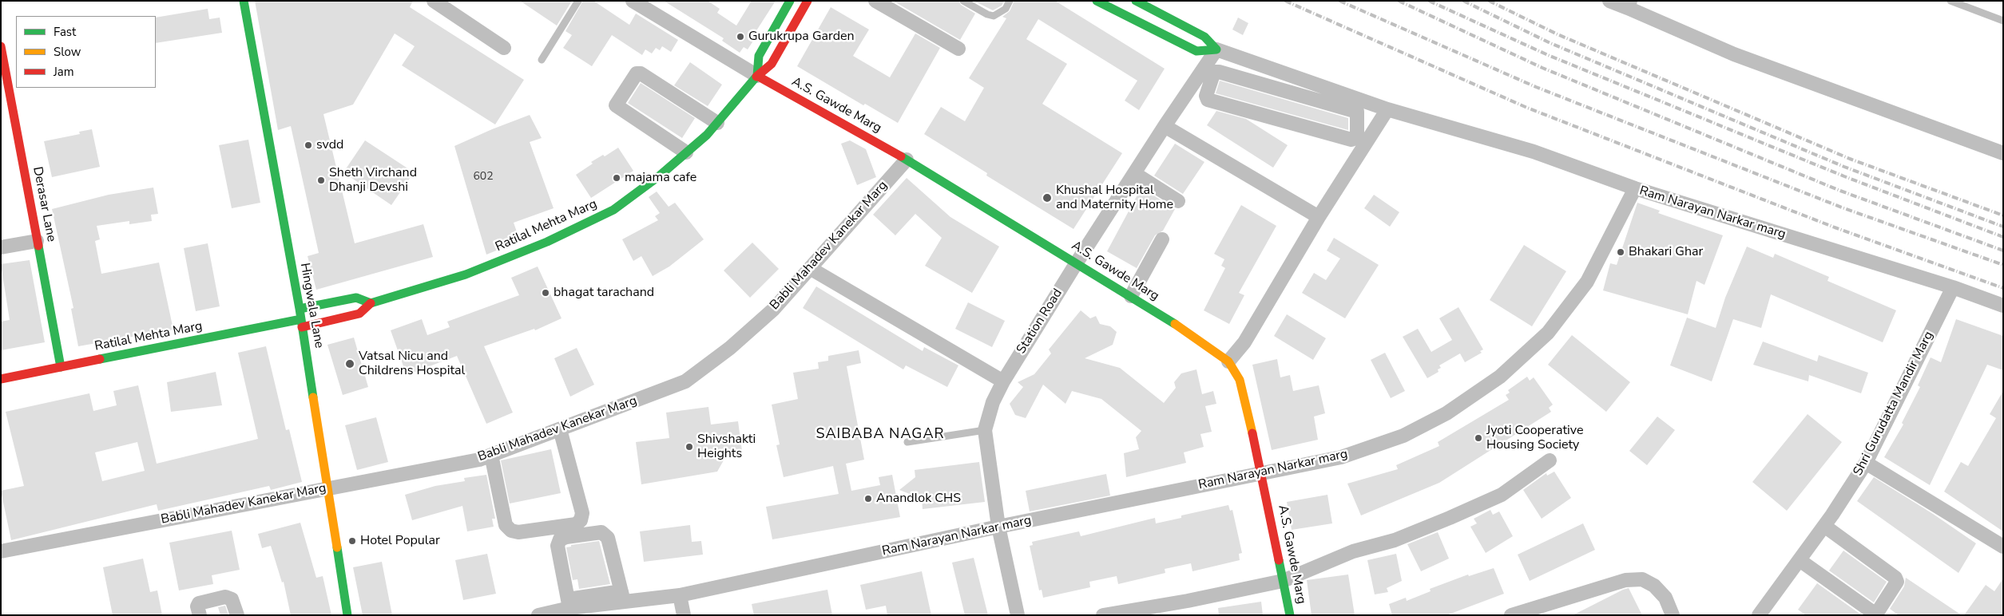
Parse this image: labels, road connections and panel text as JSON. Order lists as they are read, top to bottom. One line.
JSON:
{"streets":{"street":["A.S. Gawde Marg","Derasar Lane","Ram Narayan Narkar marg","Ratilal Mehta Marg","Babli Mahadev Kanekar Marg","Hingwala Lane","Station Road","Shri Gurudatta Mandir Marg"]},"crossings":[["A.S. Gawde Marg","Ram Narayan Narkar marg"],["A.S. Gawde Marg","Ratilal Mehta Marg"],["A.S. Gawde Marg","Babli Mahadev Kanekar Marg"],["A.S. Gawde Marg","Station Road"],["Derasar Lane","Ratilal Mehta Marg"],["Ram Narayan Narkar marg","Shri Gurudatta Mandir Marg"],["Ratilal Mehta Marg","Hingwala Lane"],["Babli Mahadev Kanekar Marg","Hingwala Lane"]],"districts":["SAIBABA NAGAR"],"places":["Gurukrupa Garden","svdd","majama cafe","Sheth Virchand Dhanji Devshi","Khushal Hospital and Maternity Home","Bhakari Ghar","bhagat tarachand","Vatsal Nicu and Childrens Hospital","Jyoti Cooperative Housing Society","Shivshakti Heights","Anandlok CHS","Hotel Popular"],"house_numbers":["602"],"legend":["Fast","Slow","Jam"]}
